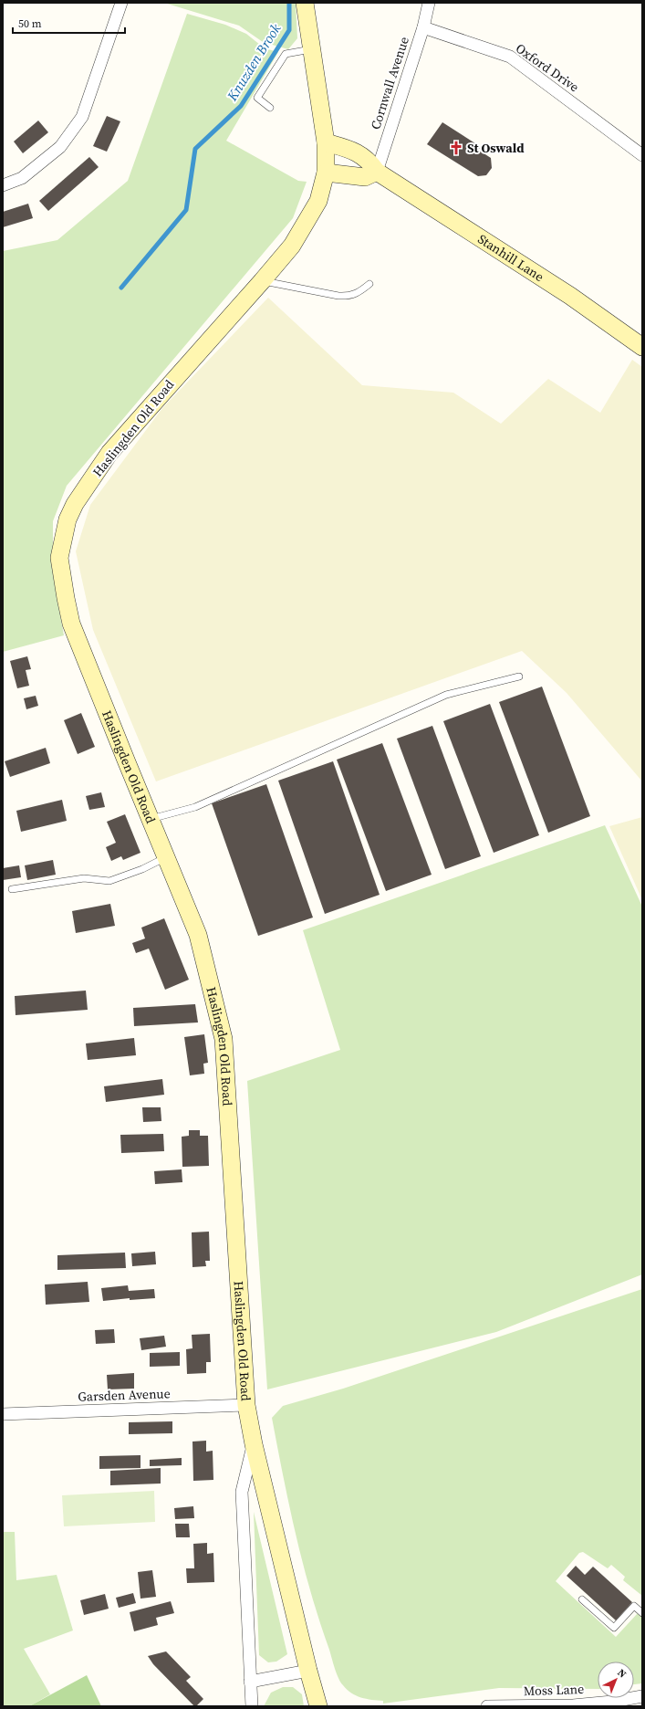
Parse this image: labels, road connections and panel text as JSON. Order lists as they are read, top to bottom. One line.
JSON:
{"streets":{"main road":["Stanhill Lane","Haslingden Old Road"],"street":["Oxford Drive","Cornwall Avenue","Garsden Avenue","Moss Lane"]},"crossings":[["Oxford Drive","Cornwall Avenue"],["Cornwall Avenue","Stanhill Lane"],["Haslingden Old Road","Garsden Avenue"]],"water":["Knuzden Brook"],"places":{"church":["St Oswald"]},"scale_bar":"50 m","north":"top right"}
